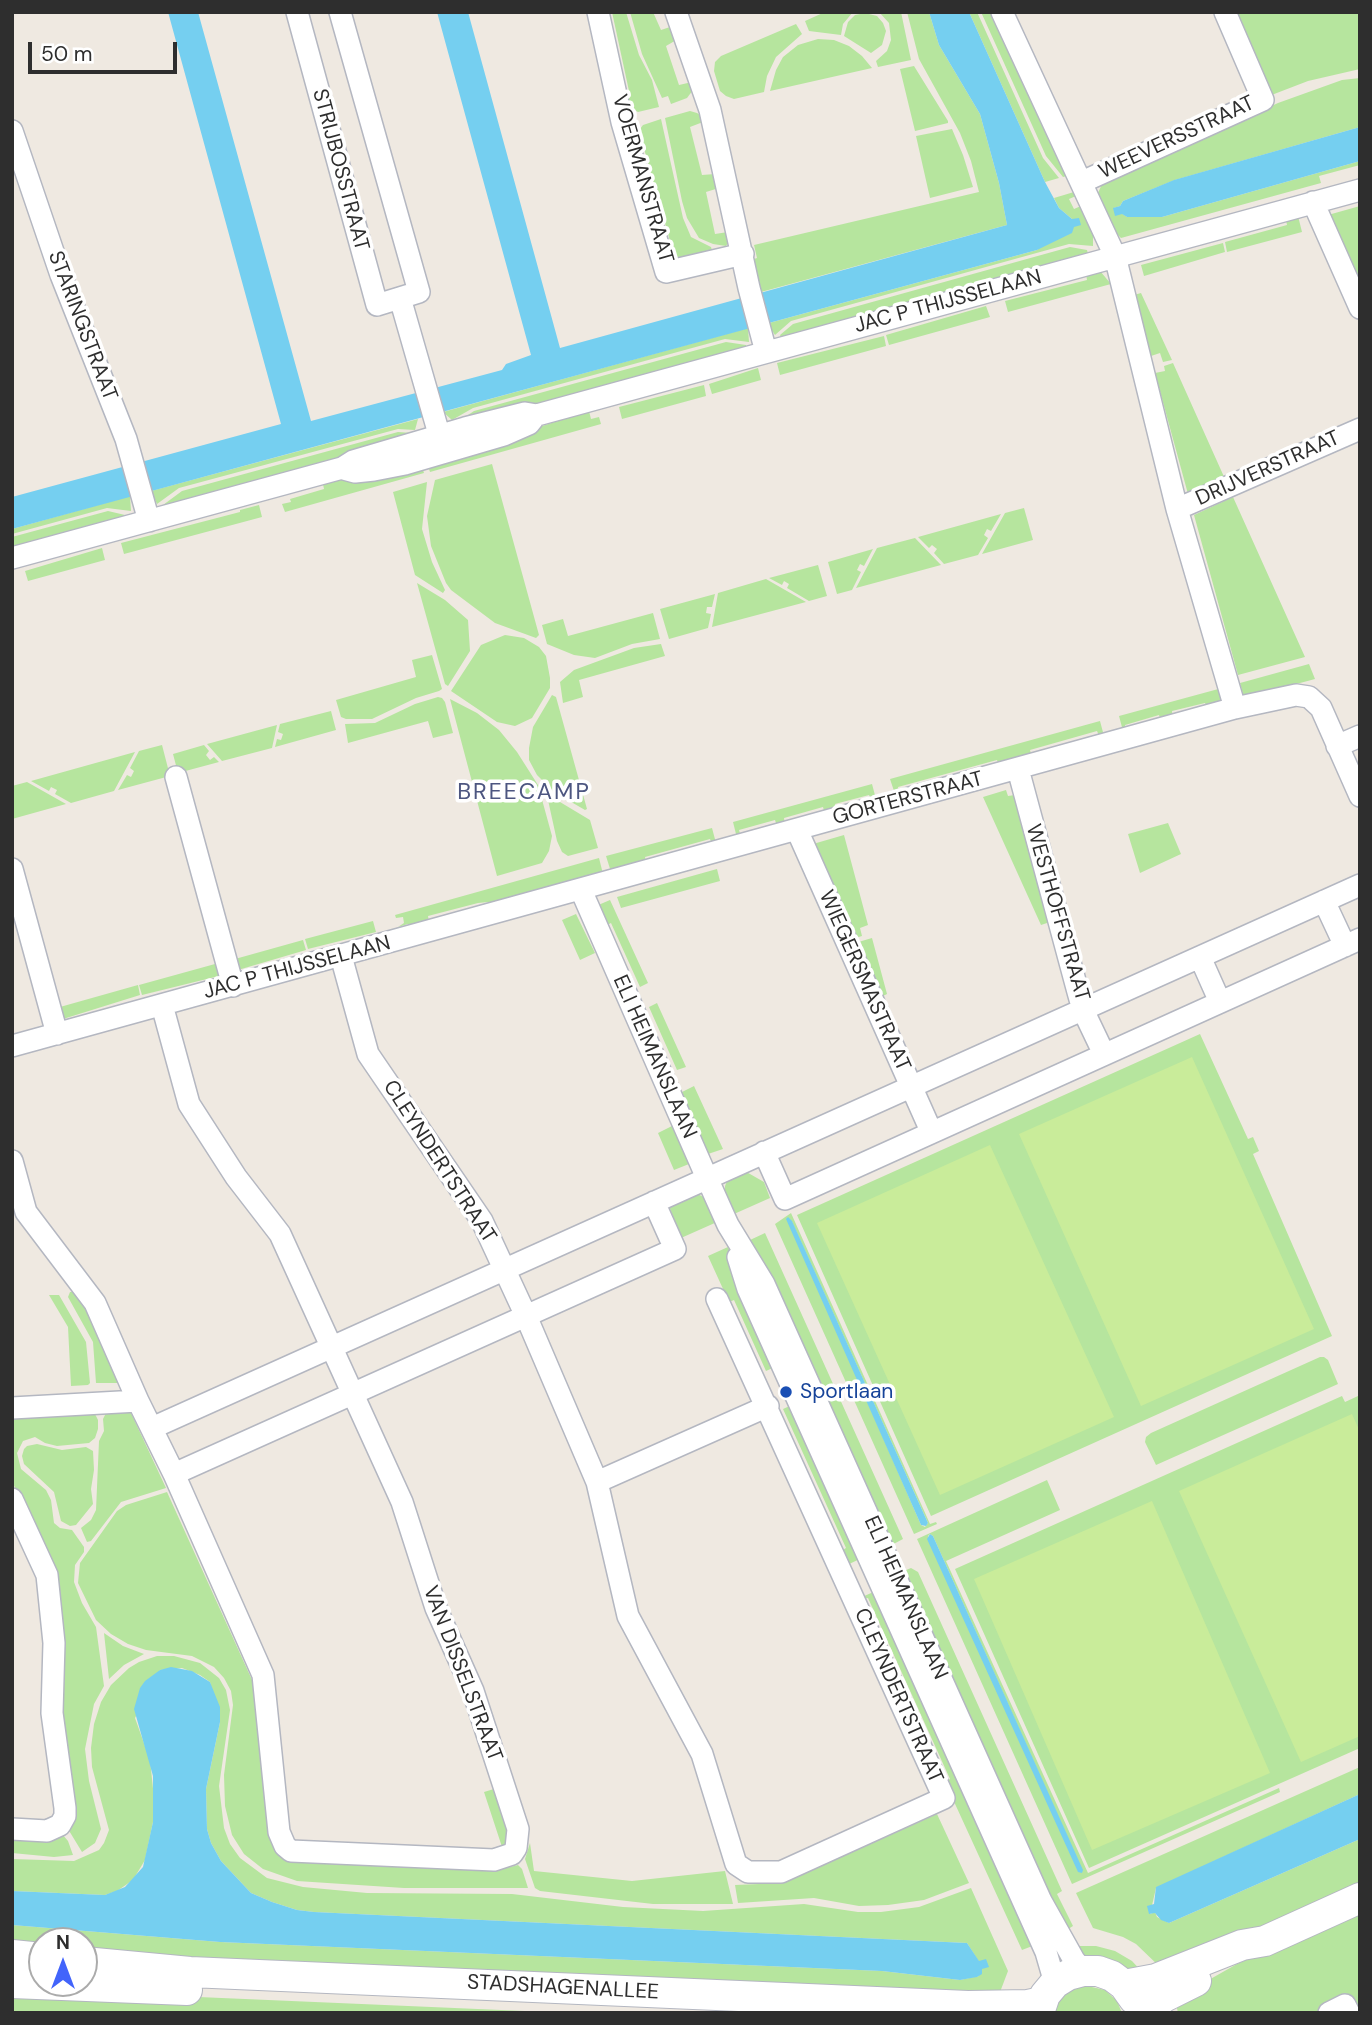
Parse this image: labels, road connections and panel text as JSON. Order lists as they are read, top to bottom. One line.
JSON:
{"streets":{"main road":["STADSHAGENALLEE"],"street":["WEEVERSSTRAAT","STRIJBOSSTRAAT","VOERMANSTRAAT","JAC P THIJSSELAAN","STARINGSTRAAT","DRIJVERSTRAAT","GORTERSTRAAT","WESTHOFFSTRAAT","WIEGERSMASTRAAT","ELI HEIMANSLAAN","CLEYNDERTSTRAAT","VAN DISSELSTRAAT"]},"crossings":[["WEEVERSSTRAAT","JAC P THIJSSELAAN"],["JAC P THIJSSELAAN","STARINGSTRAAT"],["JAC P THIJSSELAAN","GORTERSTRAAT"],["JAC P THIJSSELAAN","ELI HEIMANSLAAN"],["JAC P THIJSSELAAN","CLEYNDERTSTRAAT"],["JAC P THIJSSELAAN","VAN DISSELSTRAAT"],["GORTERSTRAAT","WESTHOFFSTRAAT"],["GORTERSTRAAT","WIEGERSMASTRAAT"],["GORTERSTRAAT","ELI HEIMANSLAAN"],["ELI HEIMANSLAAN","CLEYNDERTSTRAAT"],["ELI HEIMANSLAAN","STADSHAGENALLEE"]],"districts":["BREECAMP"],"places":["Sportlaan"],"scale_bar":"50 m","north":"top"}
